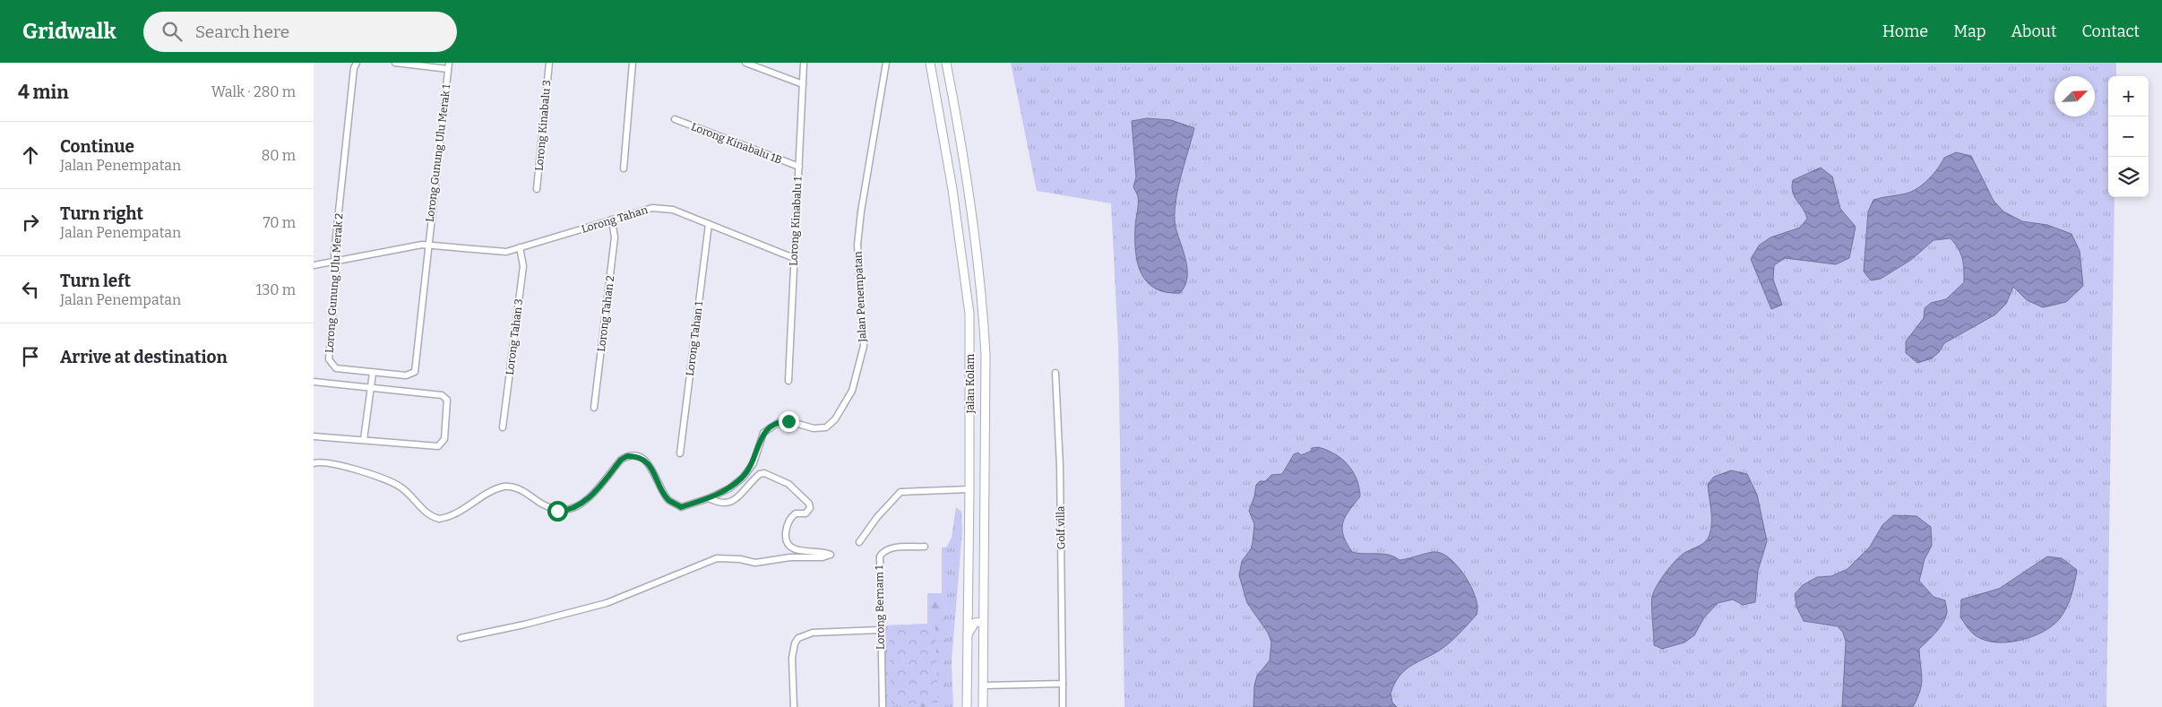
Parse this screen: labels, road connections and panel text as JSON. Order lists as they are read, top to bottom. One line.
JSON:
{"streets":{"main road":["Jalan Kolam"],"street":["Lorong Kinabalu 3","Lorong Kinabalu 1B","Lorong Gunung Ulu Merak 1","Lorong Tahan","Lorong Kinabalu 1","Lorong Gunung Ulu Merak 2","Jalan Penempatan","Lorong Tahan 2","Lorong Tahan 3","Lorong Tahan 1","Golf villa","Lorong Bernam 1"]},"crossings":[["Lorong Kinabalu 1B","Lorong Kinabalu 1"],["Lorong Gunung Ulu Merak 1","Lorong Tahan"],["Lorong Gunung Ulu Merak 1","Lorong Gunung Ulu Merak 2"],["Lorong Tahan","Lorong Kinabalu 1"],["Lorong Tahan","Lorong Gunung Ulu Merak 2"],["Lorong Tahan","Lorong Tahan 2"],["Lorong Tahan","Lorong Tahan 3"],["Lorong Tahan","Lorong Tahan 1"]],"north":"top right","page":{"header":"Gridwalk","search":"Search here","nav":["Home","Map","About","Contact"],"heading":["4 min","Walk · 280 m"],"map_buttons":["+","−"],"list":[["Continue","Jalan Penempatan","80 m"],["Turn right","Jalan Penempatan","70 m"],["Turn left","Jalan Penempatan","130 m"],"Arrive at destination"]}}
